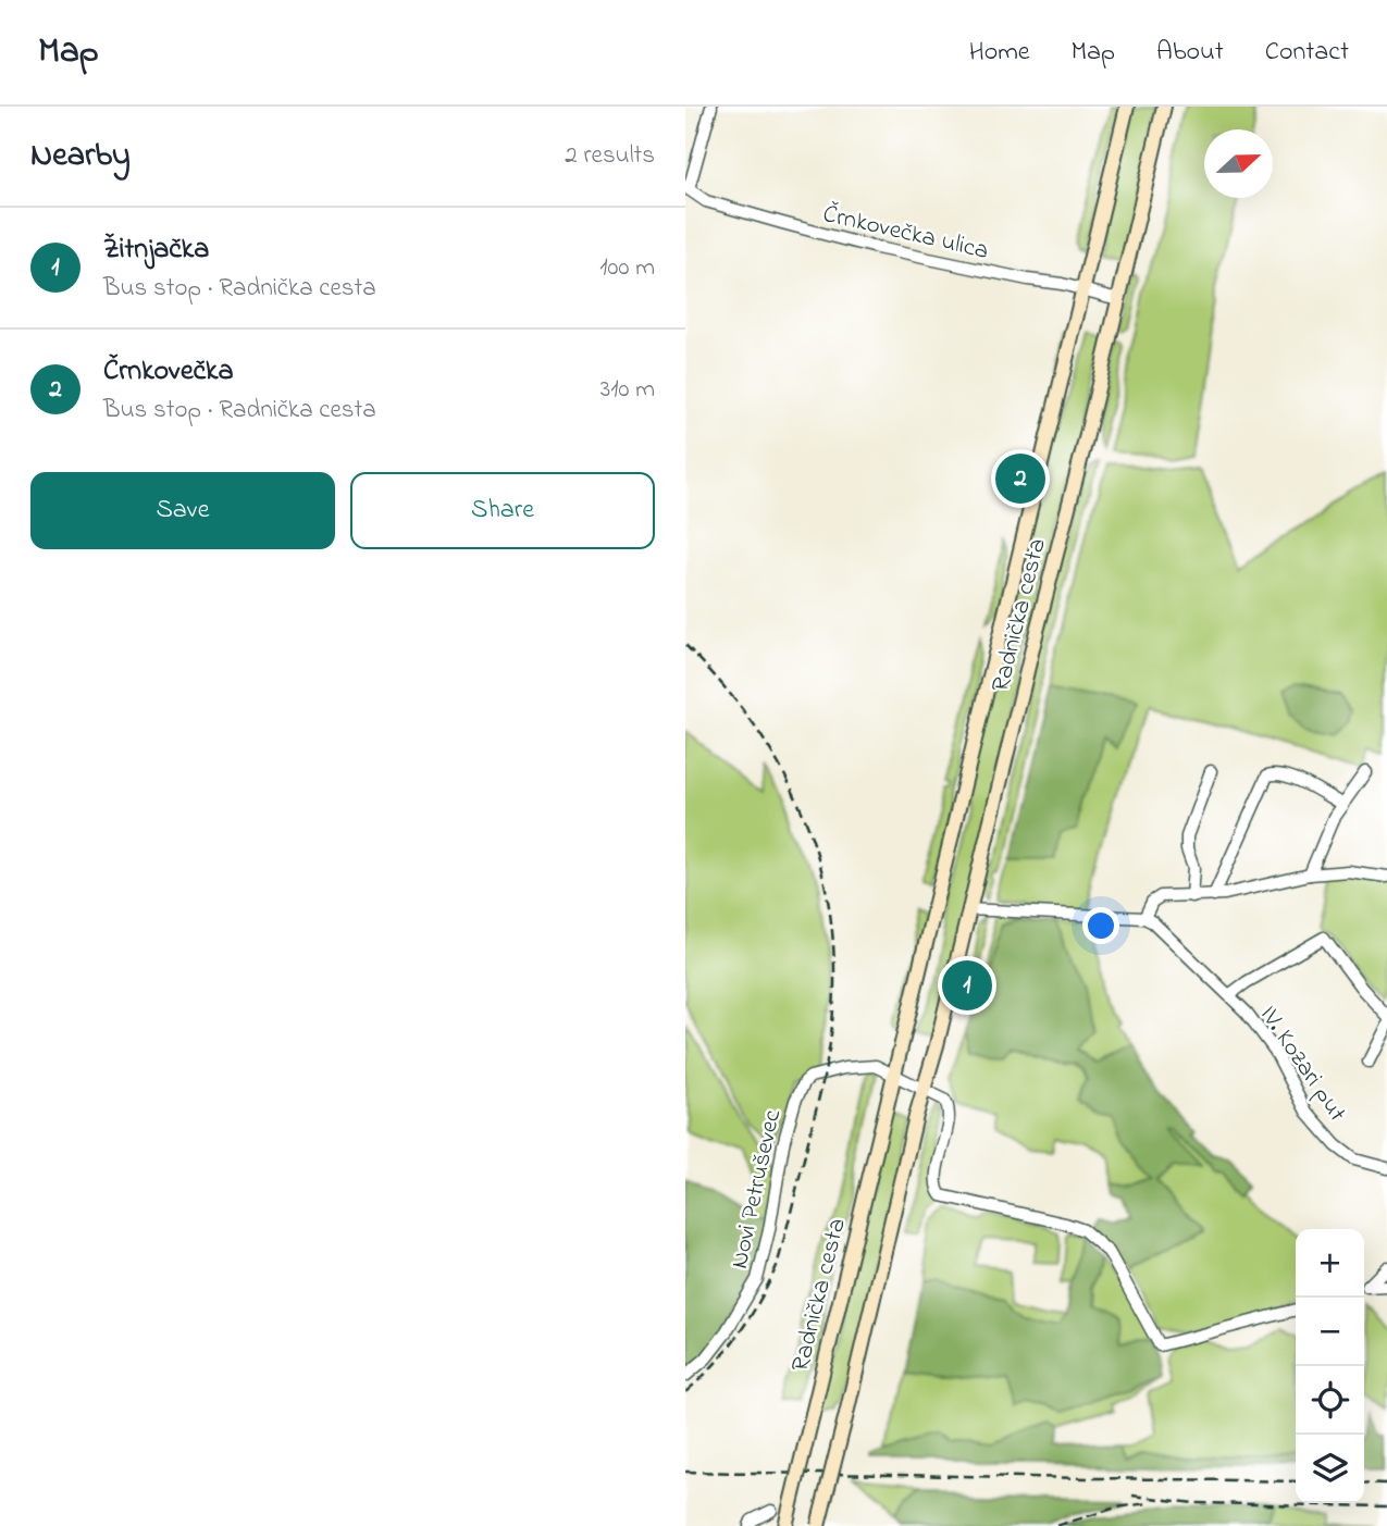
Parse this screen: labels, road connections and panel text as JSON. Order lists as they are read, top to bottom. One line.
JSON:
{"streets":{"main road":["Radnička cesta"],"street":["Črnkovečka ulica","IV. Kozari put","Novi Petruševec"]},"crossings":[["Črnkovečka ulica","Radnička cesta"],["Radnička cesta","Novi Petruševec"]],"north":"right","page":{"header":"Map","nav":["Home","Map","About","Contact"],"heading":["Nearby","2 results"],"list":[{"mark":"1","name":"Žitnjačka","note":"Bus stop · Radnička cesta","value":"100 m"},{"mark":"2","name":"Črnkovečka","note":"Bus stop · Radnička cesta","value":"310 m"}],"buttons":["Save","Share"],"pins":["2","1"],"map_buttons":["+","−"]}}
